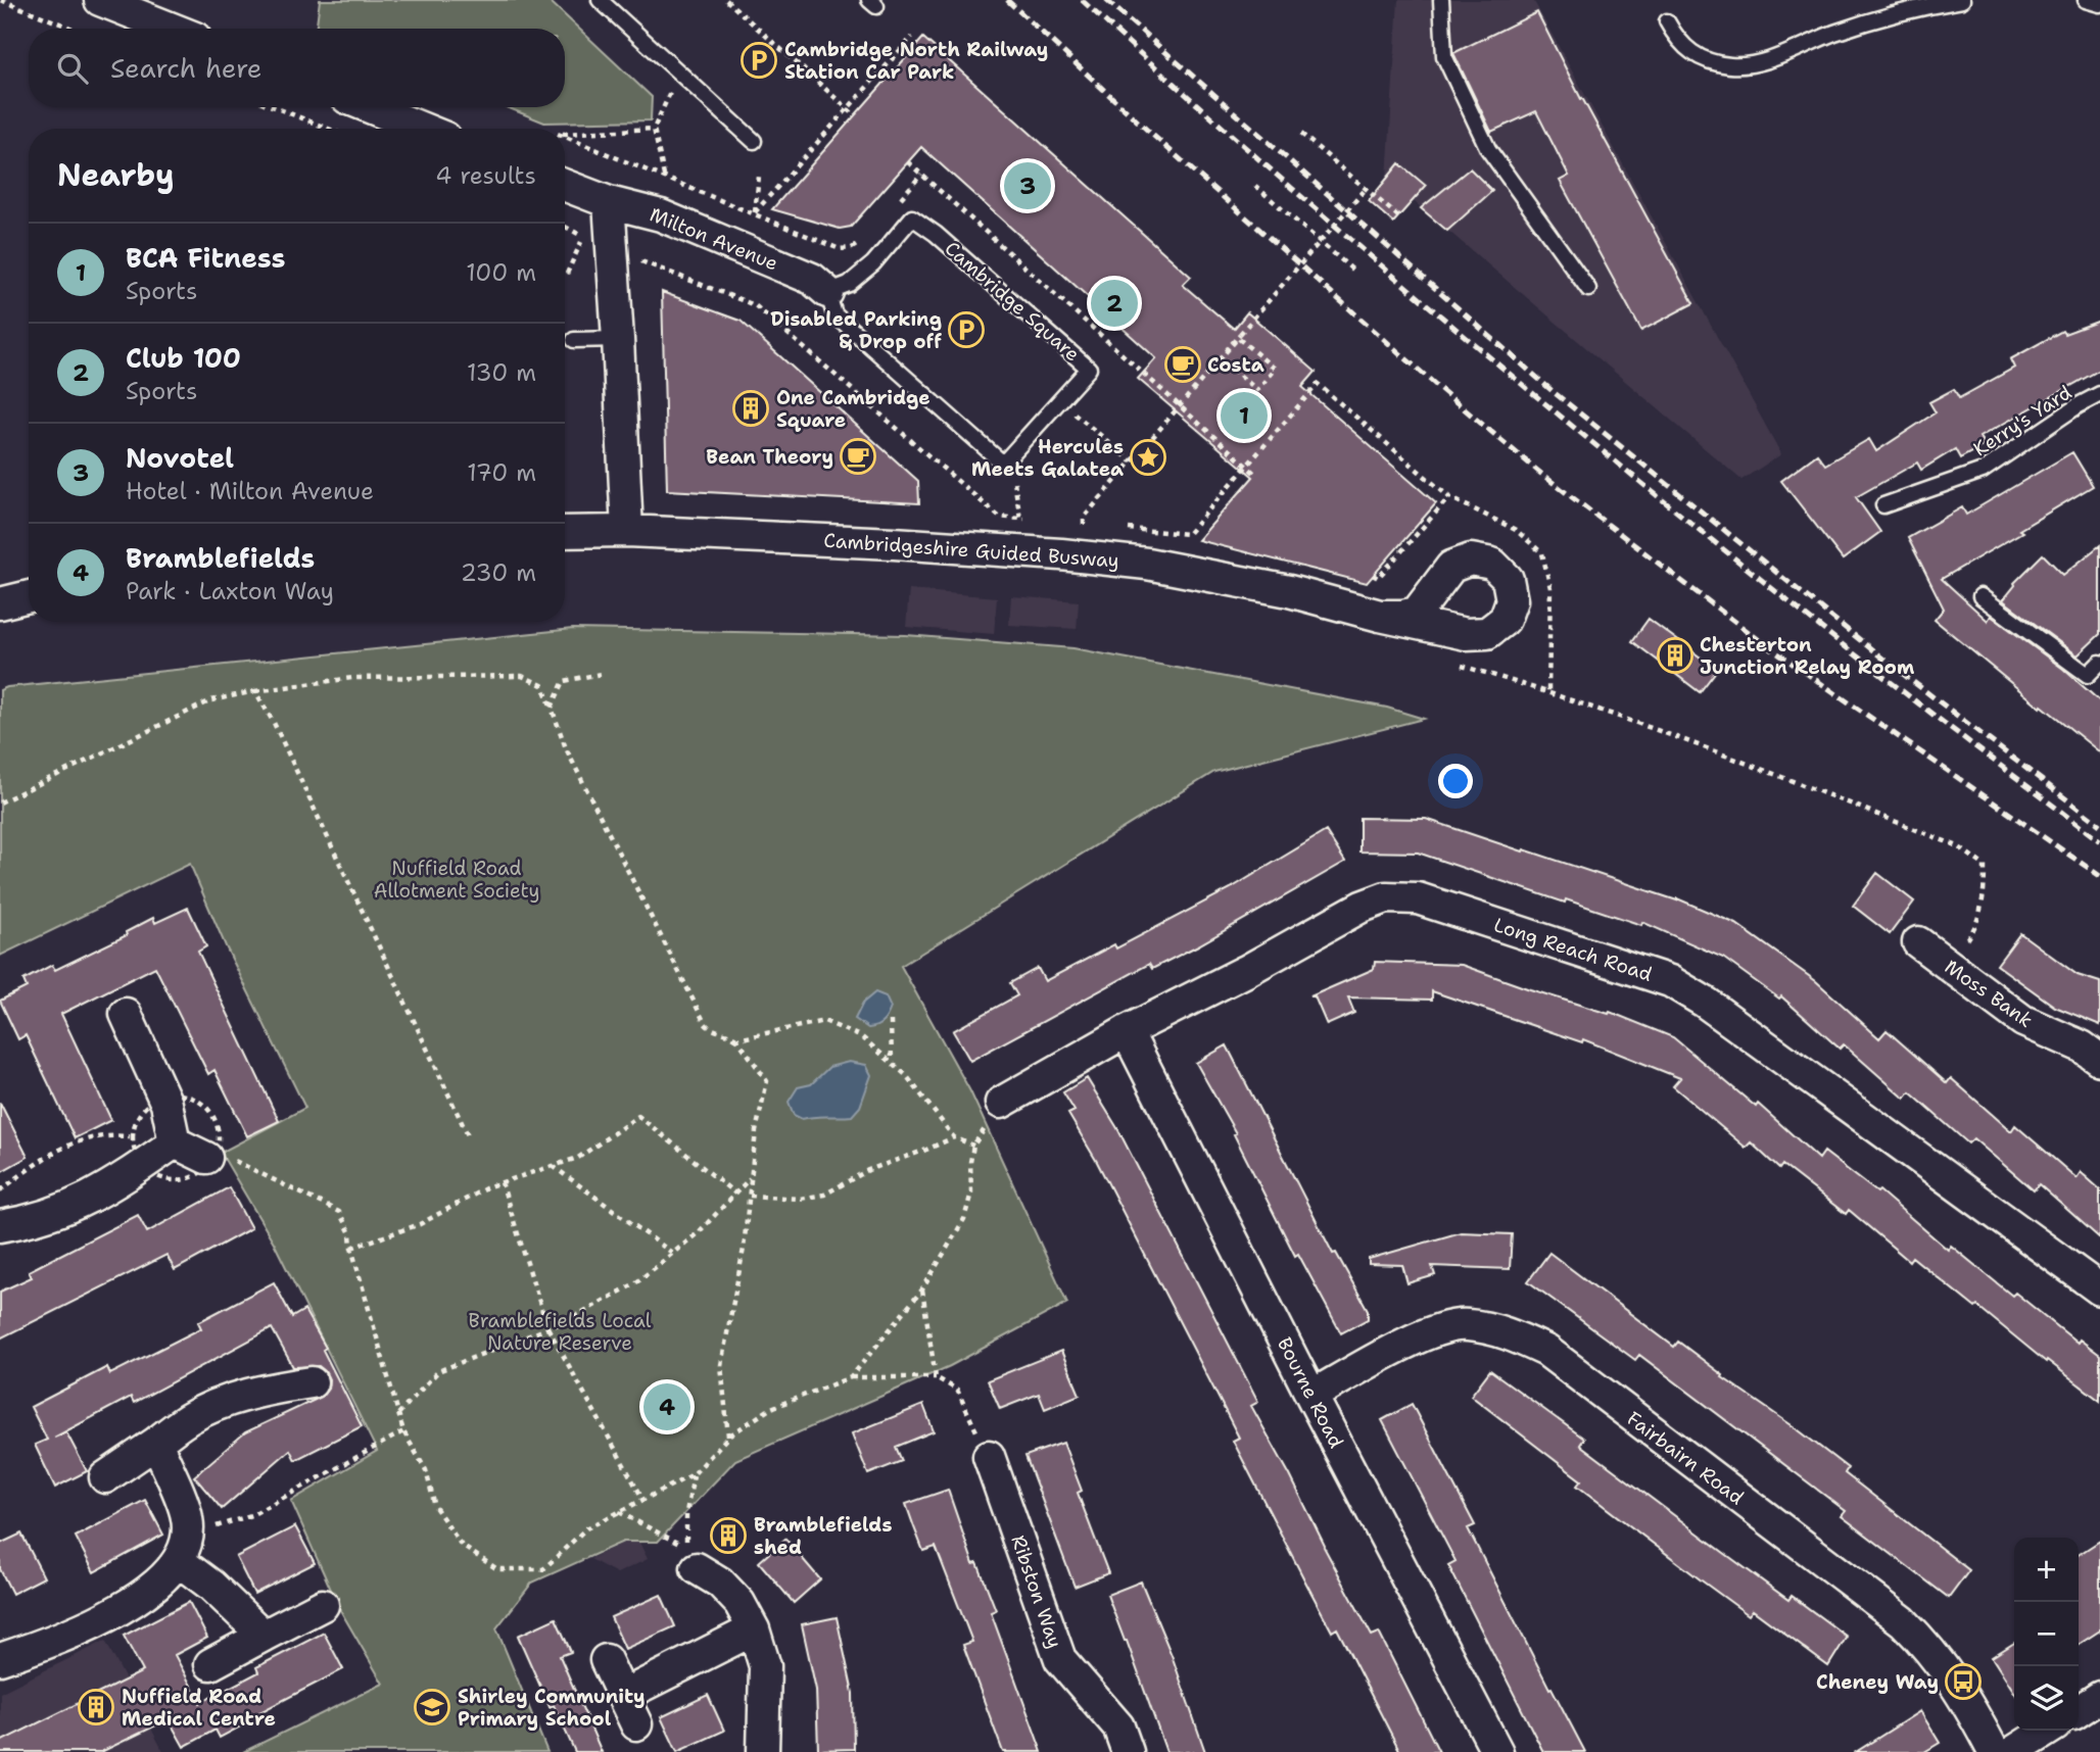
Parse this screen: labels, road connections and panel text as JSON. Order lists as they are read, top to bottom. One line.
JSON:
{"streets":{"street":["Milton Avenue","Cambridgeshire Guided Busway","Long Reach Road","Moss Bank","Bourne Road","Fairbairn Road","Ribston Way"],"lane":["Cambridge Square","Kerry's Yard"]},"crossings":[["Milton Avenue","Cambridge Square"],["Long Reach Road","Bourne Road"],["Bourne Road","Fairbairn Road"]],"parks":["Nuffield Road Allotment Society","Bramblefields Local Nature Reserve"],"places":{"parking":["Cambridge North Railway Station Car Park","Disabled Parking & Drop off"],"cafe":["Costa","Bean Theory"],"building":["One Cambridge Square","Chesterton Junction Relay Room","Bramblefields shed","Nuffield Road Medical Centre"],"place":["Hercules Meets Galatea"],"bus stop":["Cheney Way"],"school or university":["Shirley Community Primary School"]},"page":{"search":"Search here","heading":["Nearby","4 results"],"pins":["3","2","1","4"],"list":[{"mark":"1","name":"BCA Fitness","note":"Sports","value":"100 m"},{"mark":"2","name":"Club 100","note":"Sports","value":"130 m"},{"mark":"3","name":"Novotel","note":"Hotel · Milton Avenue","value":"170 m"},{"mark":"4","name":"Bramblefields","note":"Park · Laxton Way","value":"230 m"}],"map_buttons":["+","−"]}}
